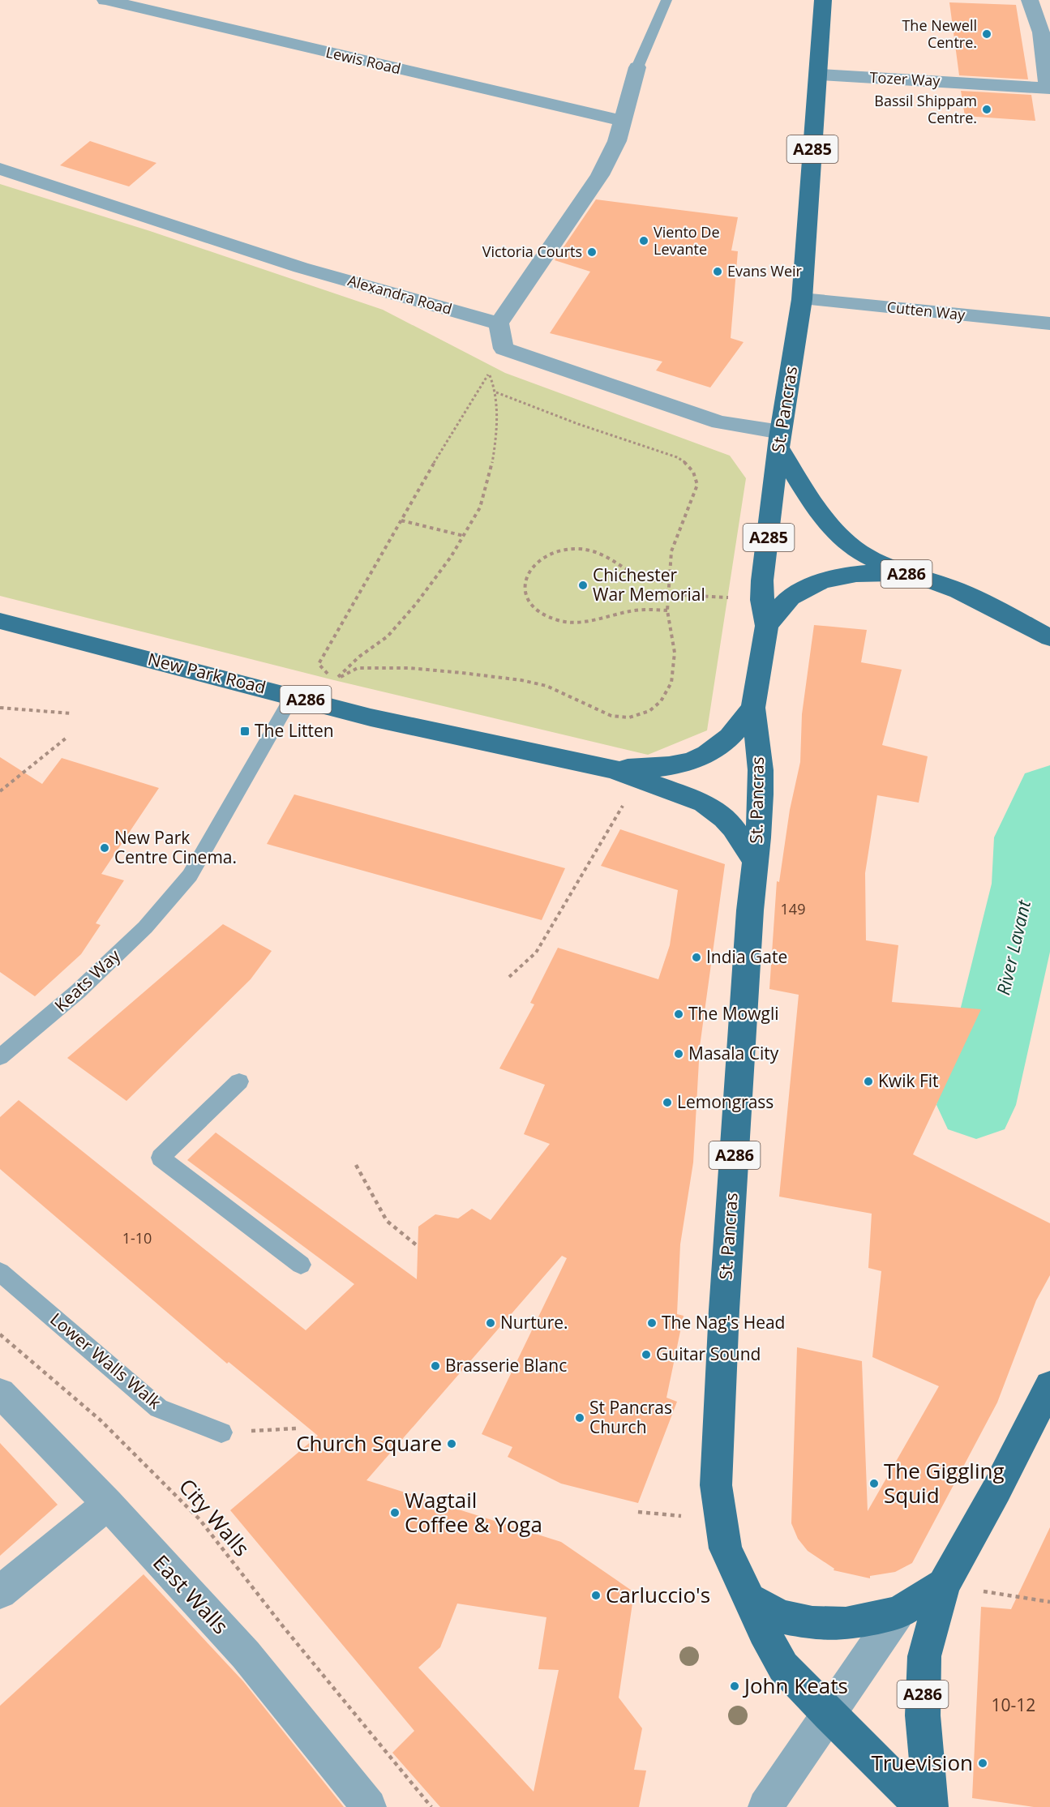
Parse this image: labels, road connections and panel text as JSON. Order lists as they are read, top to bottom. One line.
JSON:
{"streets":{"main road":["A285","St. Pancras","A286","New Park Road"],"street":["Lewis Road","Tozer Way","Alexandra Road","Cutten Way","East Walls"],"lane":["Keats Way","Lower Walls Walk"],"path":["City Walls"]},"crossings":[["Tozer Way","St. Pancras"],["Cutten Way","St. Pancras"],["St. Pancras","A286"],["St. Pancras","New Park Road"],["New Park Road","Keats Way"]],"water":["River Lavant"],"places":{"other":["The Newell Centre.","Bassil Shippam Centre.","Viento De Levante","Victoria Courts","Evans Weir","Chichester War Memorial","New Park Centre Cinema.","India Gate","The Mowgli","Masala City","Kwik Fit","Lemongrass","Nurture.","The Nag's Head","Guitar Sound","Brasserie Blanc","St Pancras Church","Church Square","The Giggling Squid","Wagtail Coffee & Yoga","Carluccio's","John Keats","Truevision"],"transit":["The Litten"]},"house_numbers":["149","1-10","10-12"]}
